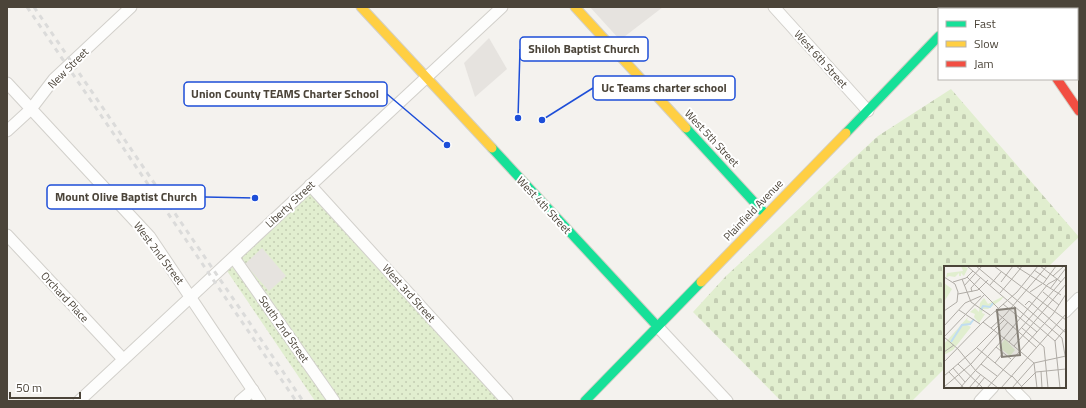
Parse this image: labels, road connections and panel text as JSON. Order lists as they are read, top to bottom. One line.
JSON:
{"streets":{"main road":["West 5th Street","West 4th Street","Plainfield Avenue"],"street":["West 6th Street","New Street","Liberty Street","West 2nd Street","West 3rd Street","Orchard Place","South 2nd Street"]},"crossings":[["West 6th Street","Plainfield Avenue"],["New Street","West 2nd Street"],["West 5th Street","Plainfield Avenue"],["Liberty Street","West 4th Street"],["Liberty Street","West 2nd Street"],["Liberty Street","West 3rd Street"],["Liberty Street","Orchard Place"],["Liberty Street","South 2nd Street"],["West 4th Street","Plainfield Avenue"]],"places":["Shiloh Baptist Church","Uc Teams charter school","Union County TEAMS Charter School","Mount Olive Baptist Church"],"legend":["Fast","Slow","Jam"],"scale_bar":"50 m"}
